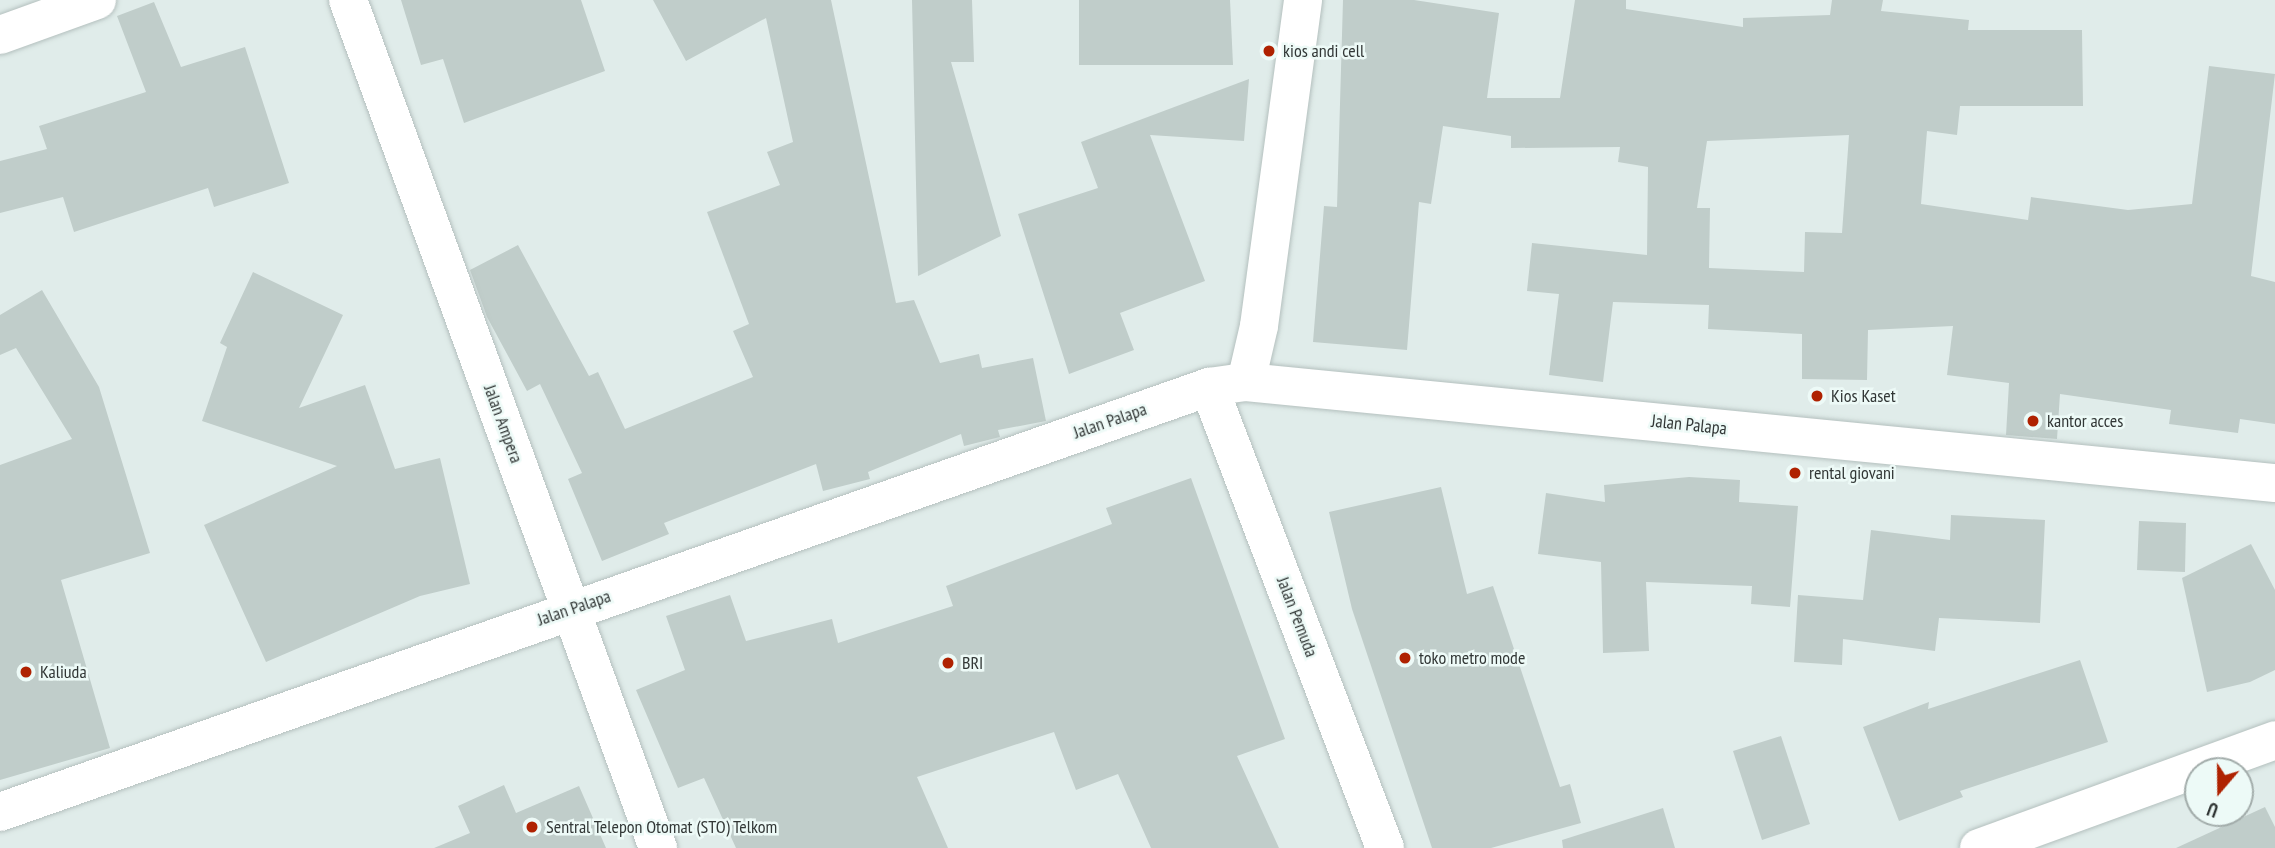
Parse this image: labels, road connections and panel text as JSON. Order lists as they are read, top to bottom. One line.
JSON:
{"streets":{"street":["Jalan Palapa","Jalan Ampera","Jalan Pemuda"]},"crossings":[["Jalan Palapa","Jalan Ampera"],["Jalan Palapa","Jalan Pemuda"]],"places":["kios andi cell","Kios Kaset","kantor acces","rental giovani","toko metro mode","BRI","Kaliuda","Sentral Telepon Otomat (STO) Telkom"],"north":"bottom"}
